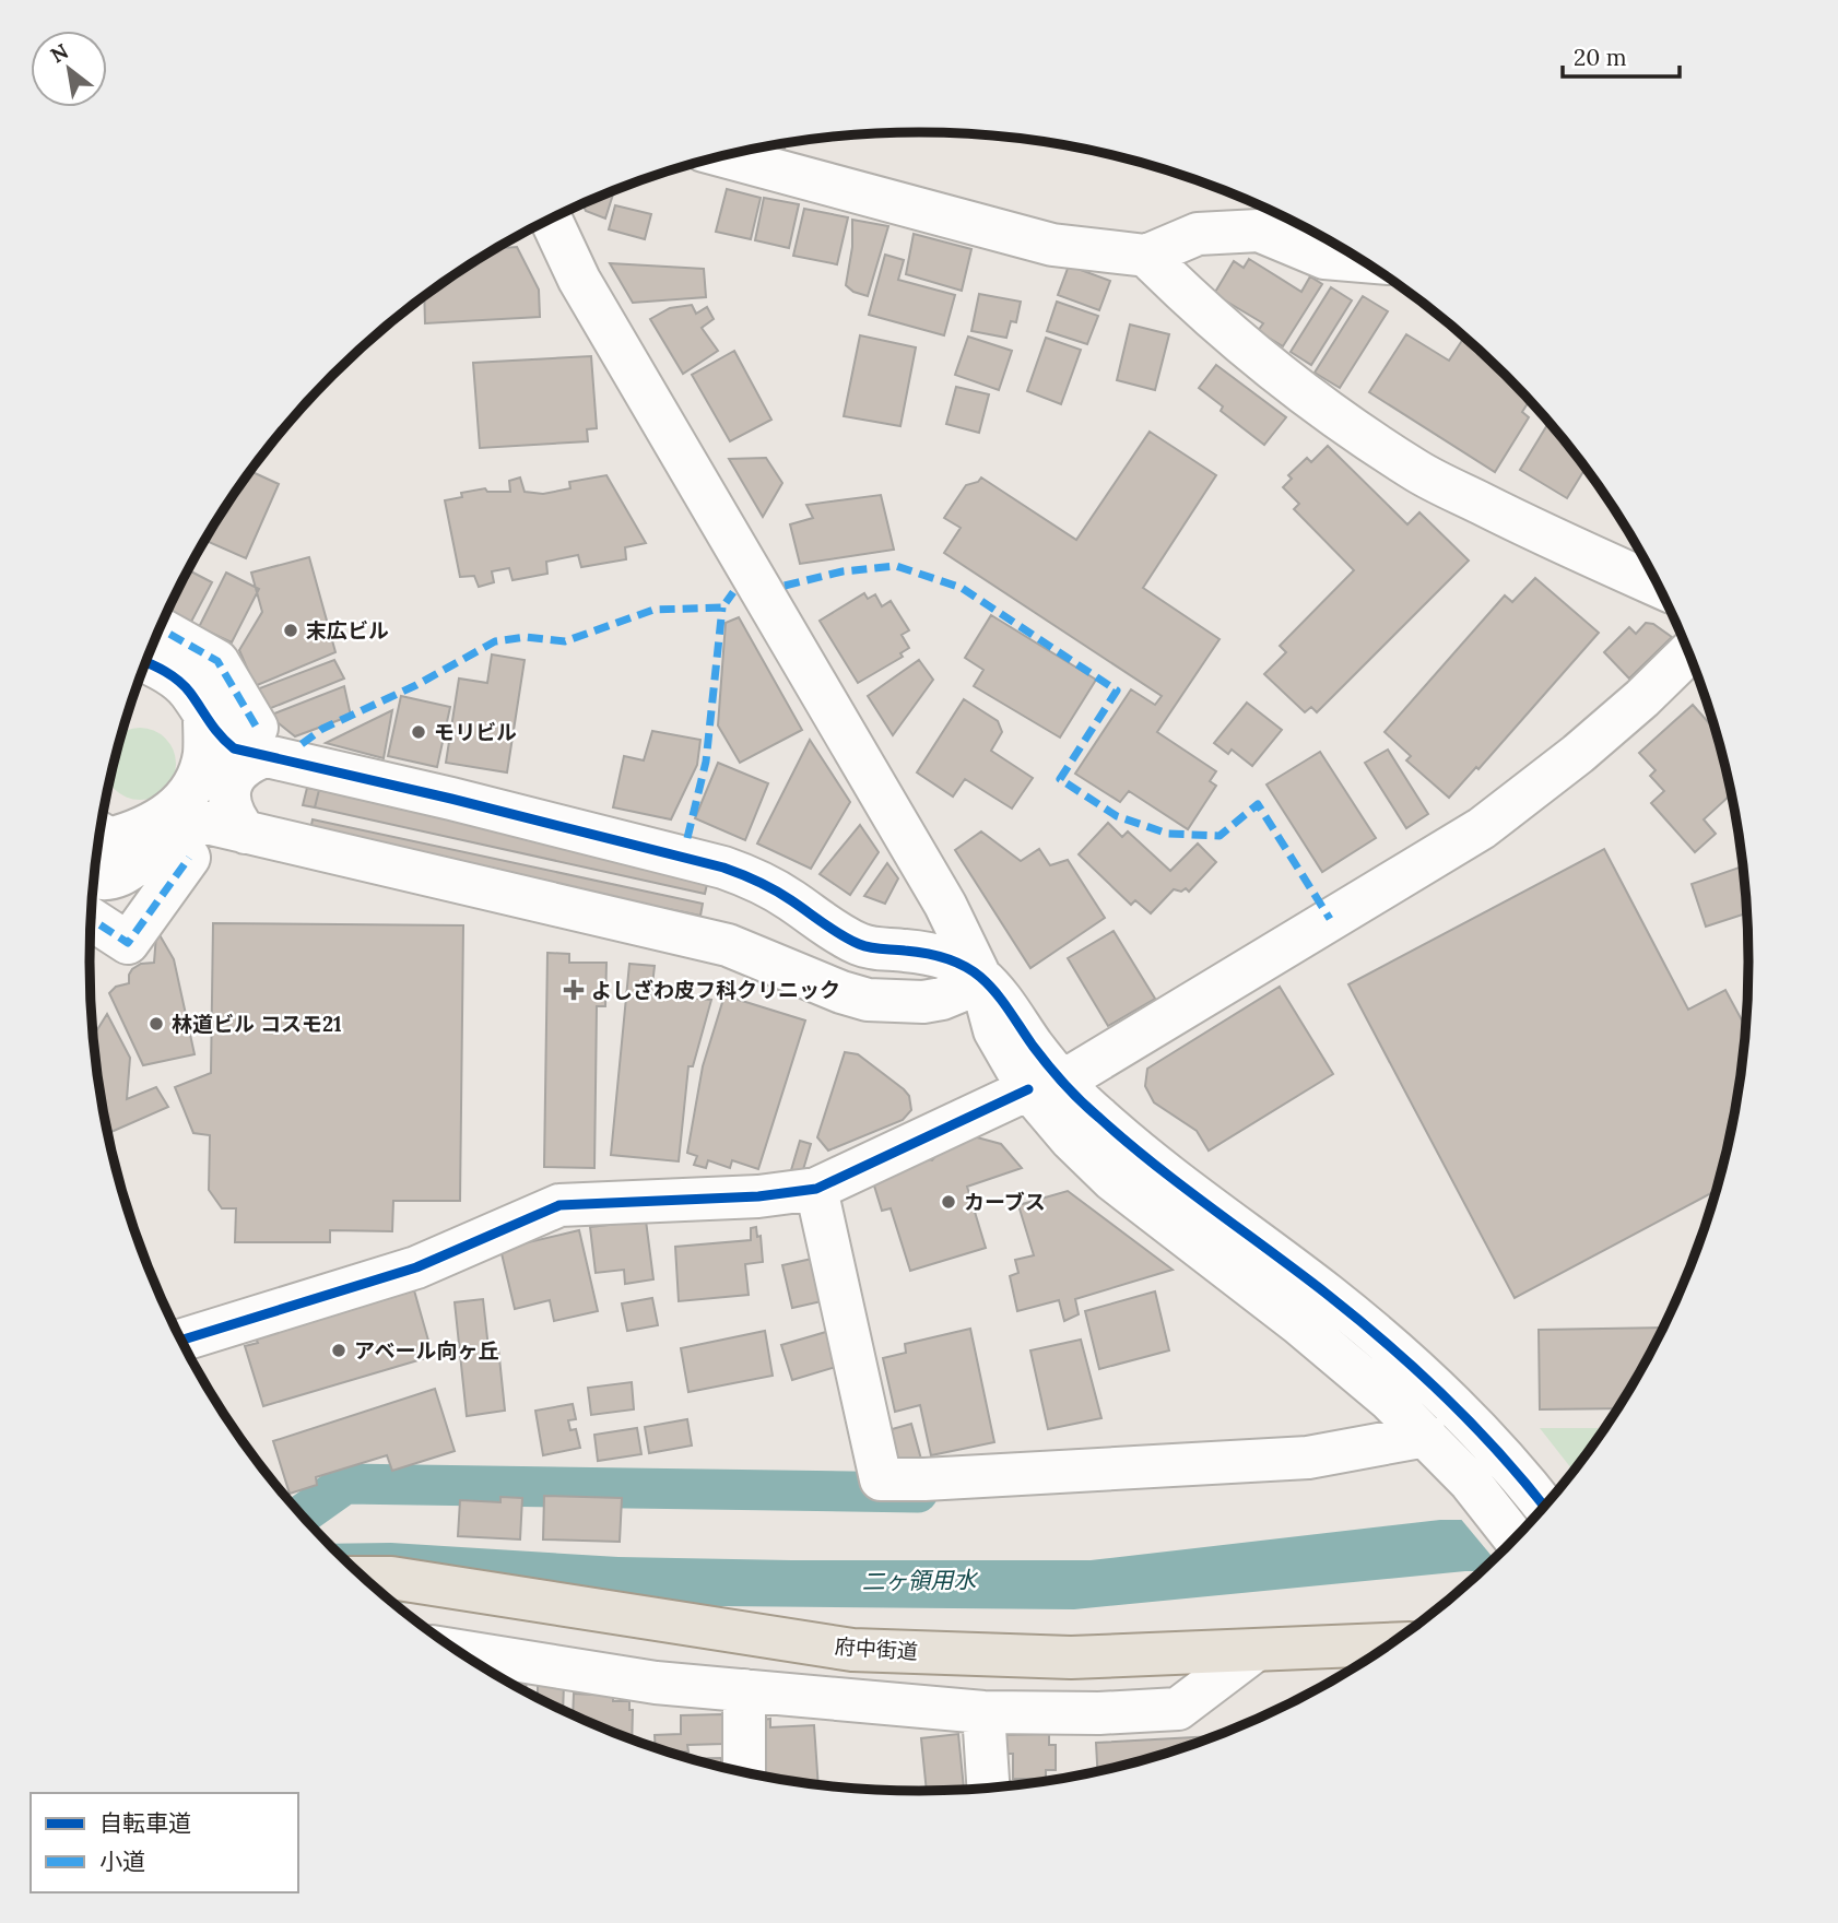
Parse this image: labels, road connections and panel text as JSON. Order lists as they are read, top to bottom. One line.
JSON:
{"streets":{"main road":["府中街道"]},"water":["二ヶ領用水"],"places":{"other":["末広ビル","モリビル","林道ビル コスモ21","カーブス","アベール向ヶ丘"],"health":["よしざわ皮フ科クリニック"]},"legend":["自転車道","小道"],"scale_bar":"20 m","north":"top left"}
